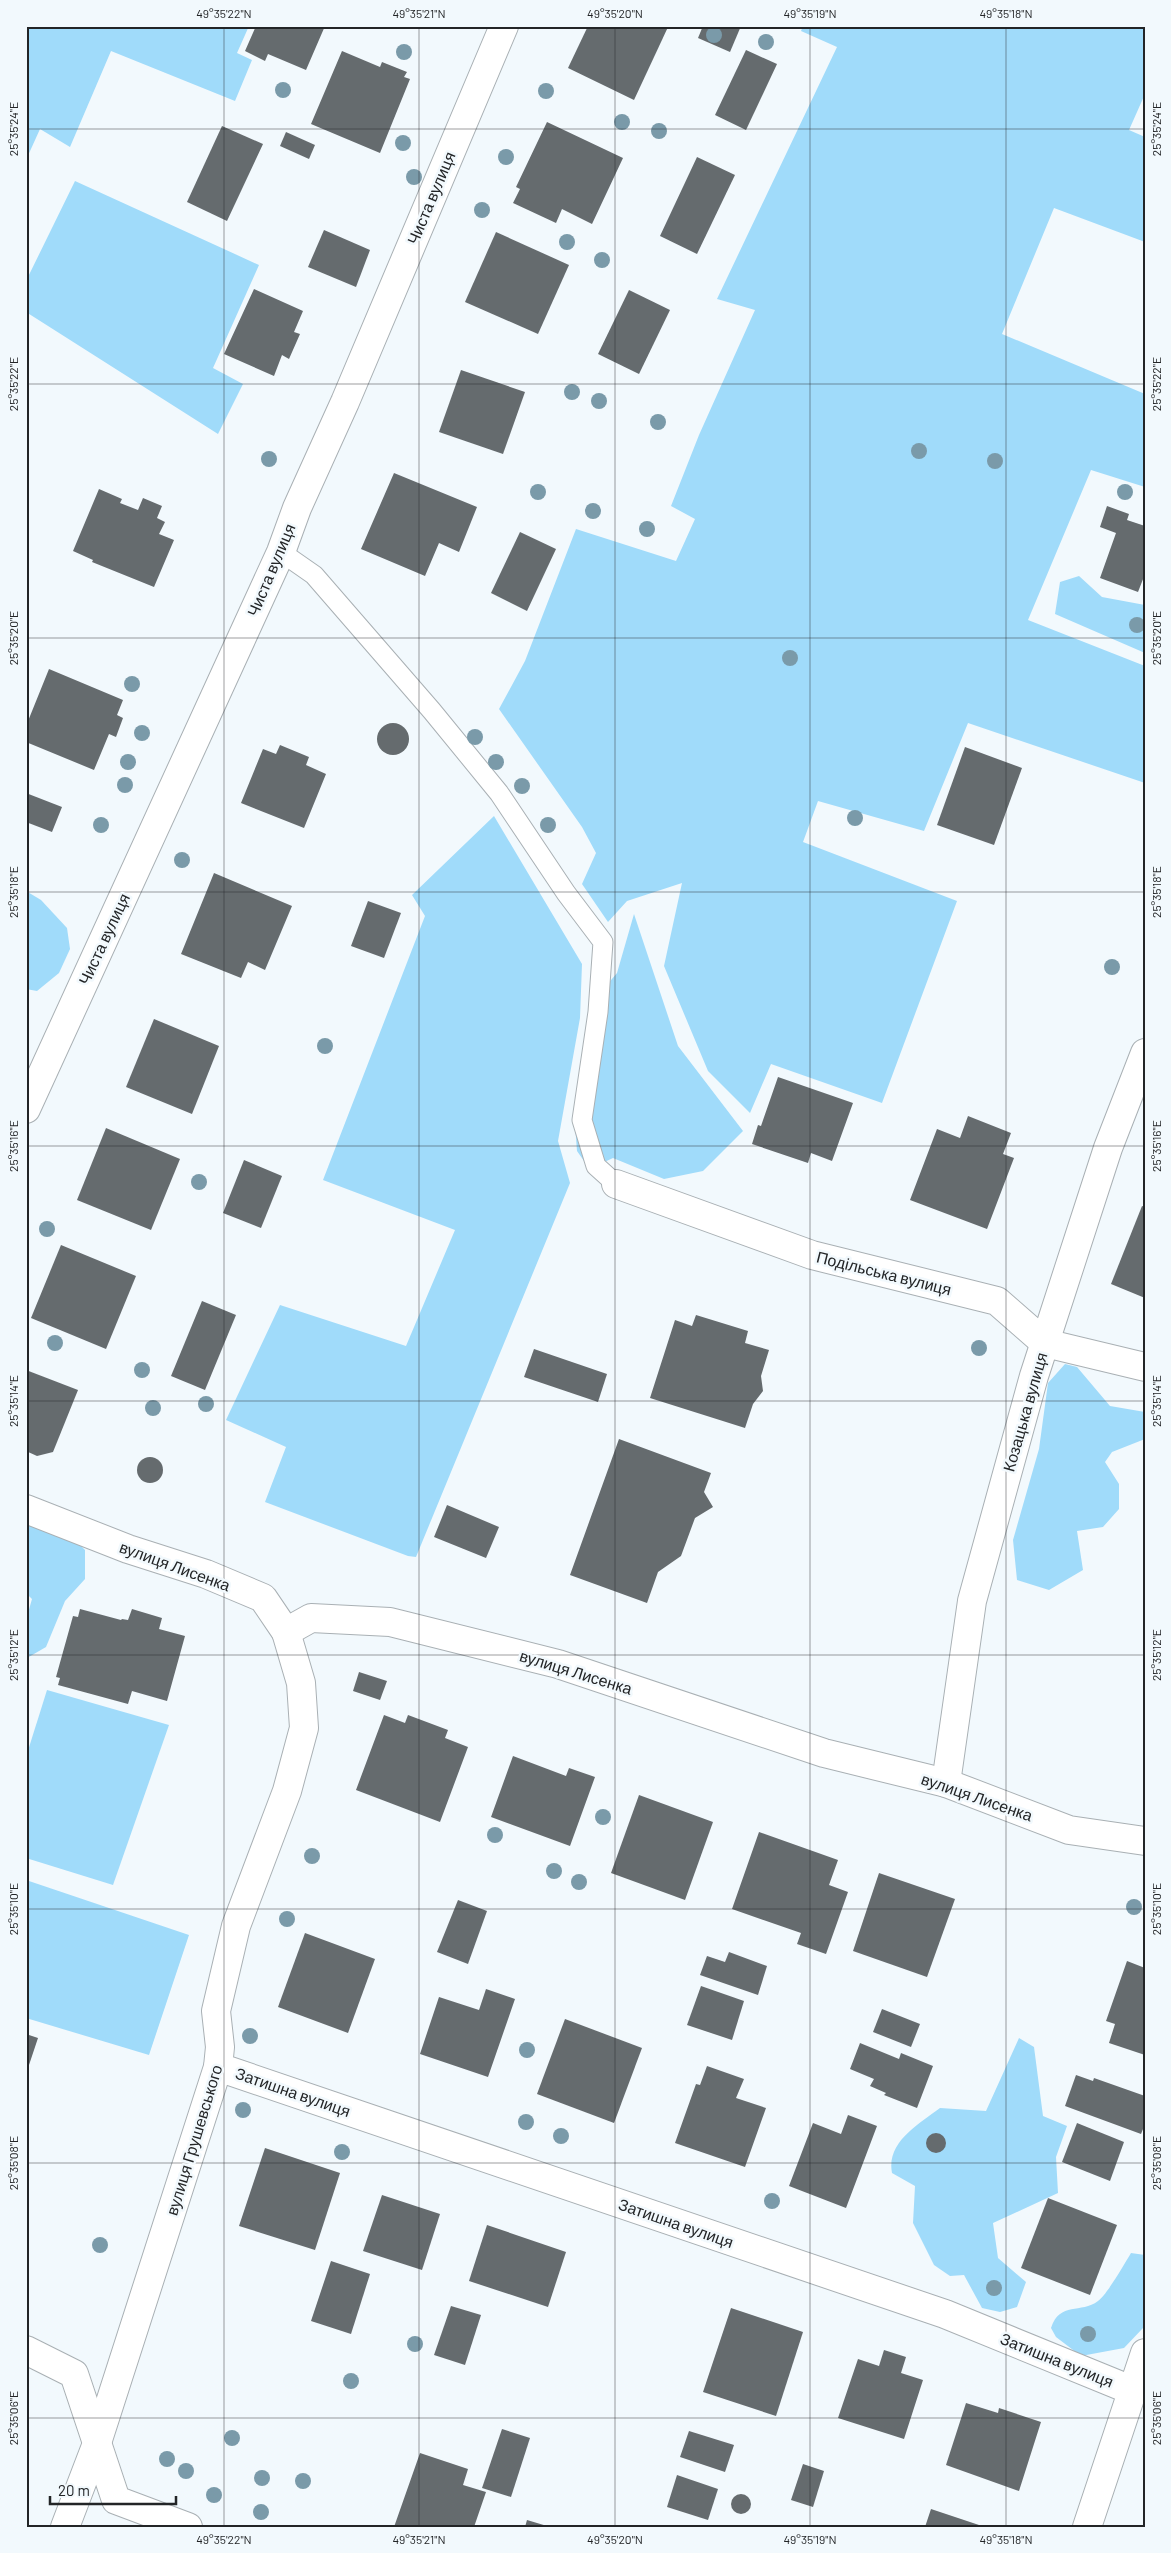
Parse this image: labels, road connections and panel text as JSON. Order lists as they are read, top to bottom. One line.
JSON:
{"streets":{"street":["Чиста вулиця","Подільська вулиця","Козацька вулиця","вулиця Лисенка","Затишна вулиця","вулиця Грушевського"]},"crossings":[["Подільська вулиця","Козацька вулиця"],["Козацька вулиця","вулиця Лисенка"],["вулиця Лисенка","вулиця Грушевського"],["Затишна вулиця","вулиця Грушевського"]],"scale_bar":"20 m","coordinates":["49°35'22\"N","49°35'21\"N","49°35'20\"N","49°35'19\"N","49°35'18\"N","25°35'24\"E","25°35'22\"E","25°35'20\"E","25°35'18\"E","25°35'16\"E","25°35'14\"E","25°35'12\"E","25°35'10\"E","25°35'08\"E","25°35'06\"E"]}
